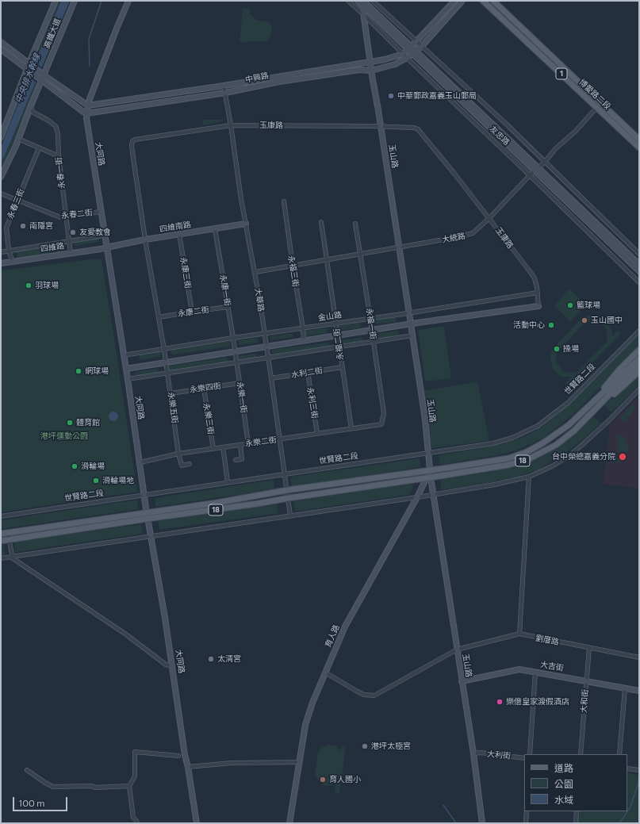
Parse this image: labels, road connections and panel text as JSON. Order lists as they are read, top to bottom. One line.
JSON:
{"streets":{"main road":["1","博愛路二段","18"],"street":["高鐵大道","中興路","玉康路","友忠路","大同路","玉山路","永春一街","永春三街","永春二街","四維南路","大統路","四維路","永福三街","永康三街","永康一街","大華路","永康二街","金山路","永福一街","永福二街","水利二街","世賢路二段","永樂四街","永樂一街","永利三街","永樂五街","永樂三街","永樂二街","育人路","劉厝路","大吉街","大和街","大利街"]},"crossings":[["高鐵大道","永春一街"],["中興路","友忠路"],["中興路","大同路"],["中興路","玉山路"],["中興路","大華路"],["博愛路二段","大統路"],["玉康路","玉山路"],["玉康路","四維南路"],["玉康路","大統路"],["玉康路","大華路"],["玉康路","永康二街"],["玉康路","金山路"],["玉康路","永樂五街"],["友忠路","玉山路"],["友忠路","大統路"],["大同路","永春二街"],["大同路","四維南路"],["大同路","四維路"],["大同路","金山路"],["大同路","世賢路二段"],["大同路","永樂二街"],["大同路","18"],["玉山路","大統路"],["玉山路","金山路"],["玉山路","世賢路二段"],["玉山路","18"],["玉山路","育人路"],["玉山路","劉厝路"],["玉山路","大吉街"],["玉山路","大利街"],["永春一街","永春二街"],["永春一街","四維路"],["永春三街","永春二街"],["永春三街","四維路"],["四維南路","四維路"],["四維南路","永康三街"],["四維南路","永康一街"],["四維南路","大華路"],["大統路","永福三街"],["大統路","大華路"],["大統路","永福一街"],["大統路","永福二街"],["永福三街","金山路"],["永康三街","永康二街"],["永康一街","永康二街"],["永康一街","金山路"],["永康一街","永樂一街"],["大華路","金山路"],["大華路","水利二街"],["大華路","世賢路二段"],["大華路","永樂二街"],["大華路","18"],["金山路","永福一街"],["金山路","永福二街"],["永福一街","永樂二街"],["永福二街","水利二街"],["永福二街","永樂二街"],["水利二街","永利三街"],["永樂四街","永樂一街"],["永樂四街","永樂五街"],["永樂四街","永樂三街"],["永樂一街","永樂二街"],["永利三街","永樂二街"],["永樂五街","永樂二街"],["永樂三街","永樂二街"],["18","育人路"],["育人路","劉厝路"],["劉厝路","大和街"],["大吉街","大和街"]],"water":["中央排水幹線"],"parks":["港坪運動公園"],"places":["中華郵政嘉義玉山郵局","南隱宮","友愛教會","羽球場","籃球場","玉山國中","活動中心","操場","網球場","體育館","台中榮總嘉義分院","滑輪場","滑輪場地","太清宮","樂億皇家渡假酒店","港坪太極宮","育人國小"],"legend":["道路","公園","水域"],"scale_bar":"100 m"}
